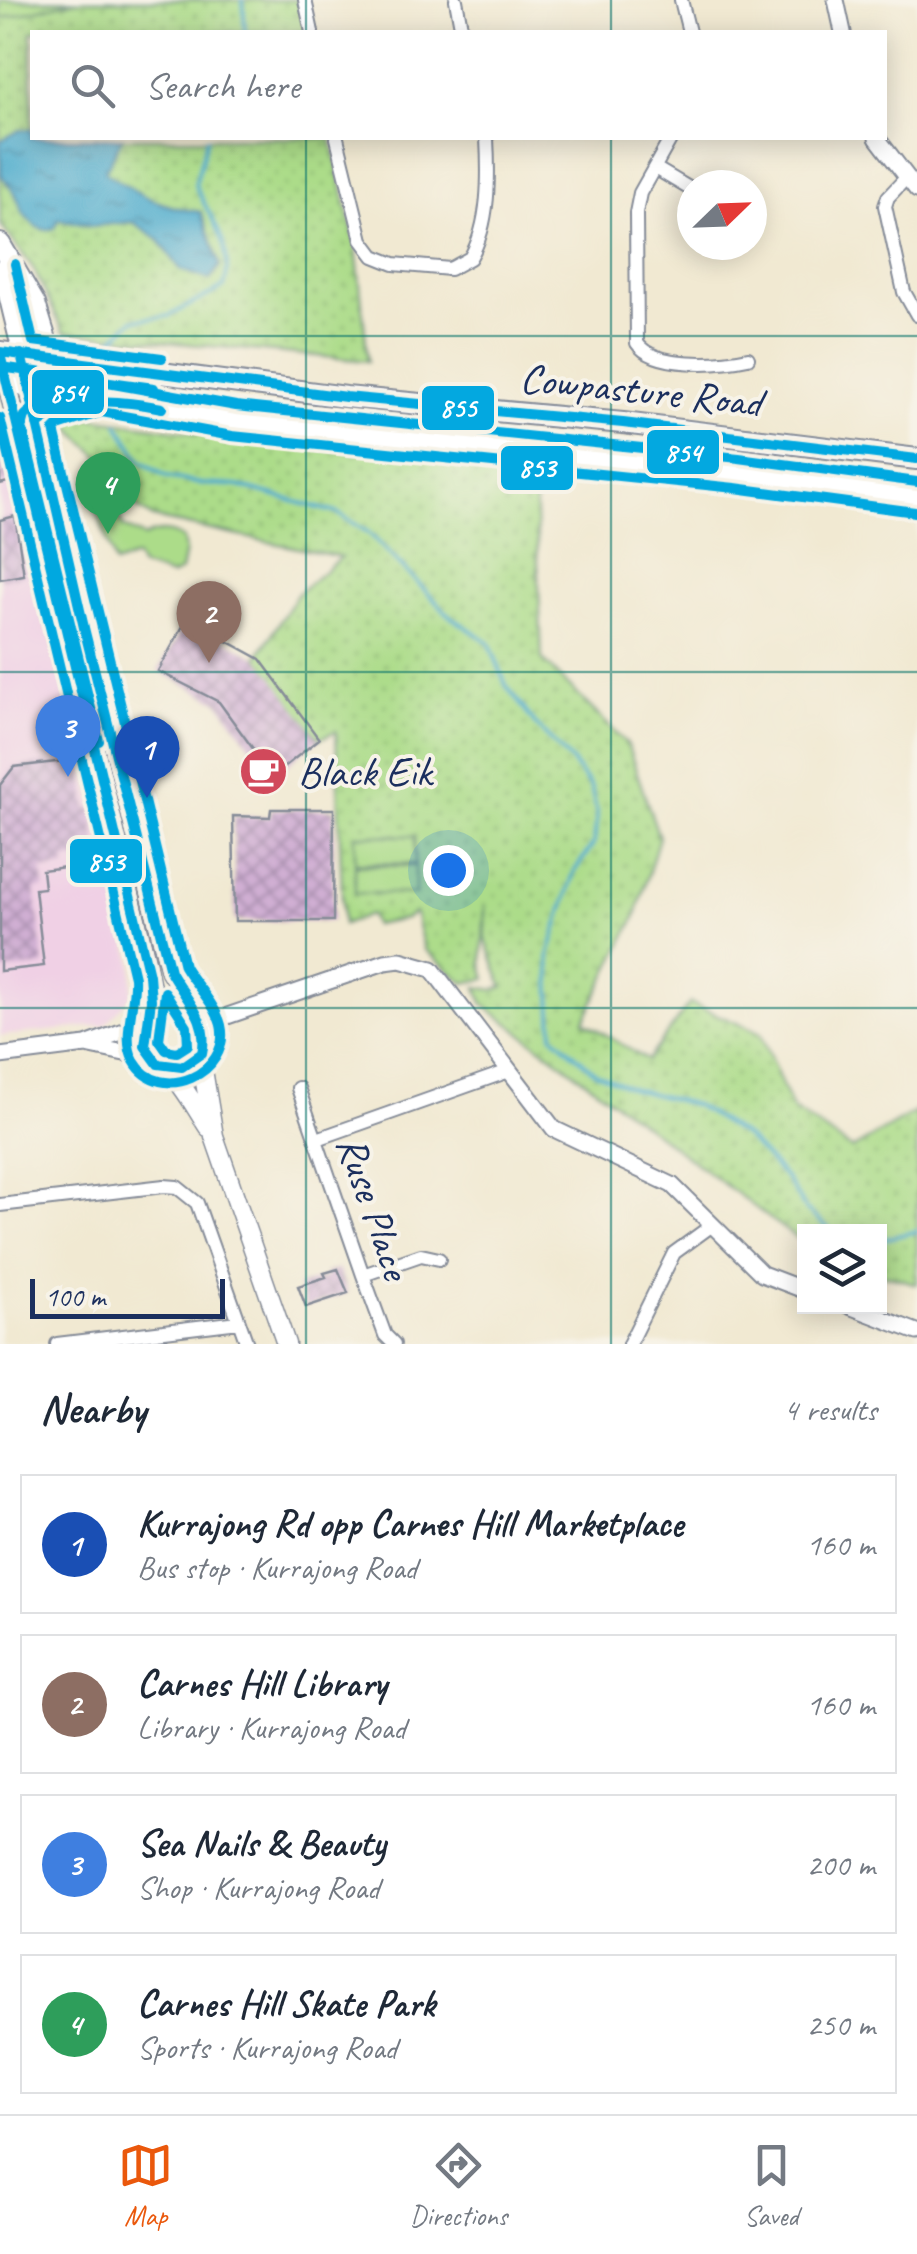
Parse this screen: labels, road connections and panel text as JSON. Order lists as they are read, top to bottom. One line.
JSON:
{"streets":{"main road":["Cowpasture Road"],"street":["Ruse Place"]},"places":{"cafe":["Black Eik"]},"lines":["transit line 854","transit line 855","transit line 853"],"scale_bar":"100 m","north":"top right","page":{"search":"Search here","pins":["4","2","3","1"],"scale":"100 m","heading":["Nearby","4 results"],"list":[{"mark":"1","name":"Kurrajong Rd opp Carnes Hill Marketplace","note":"Bus stop · Kurrajong Road","value":"160 m"},{"mark":"2","name":"Carnes Hill Library","note":"Library · Kurrajong Road","value":"160 m"},{"mark":"3","name":"Sea Nails & Beauty","note":"Shop · Kurrajong Road","value":"200 m"},{"mark":"4","name":"Carnes Hill Skate Park","note":"Sports · Kurrajong Road","value":"250 m"}],"nav":["Map","Directions","Saved"]}}
